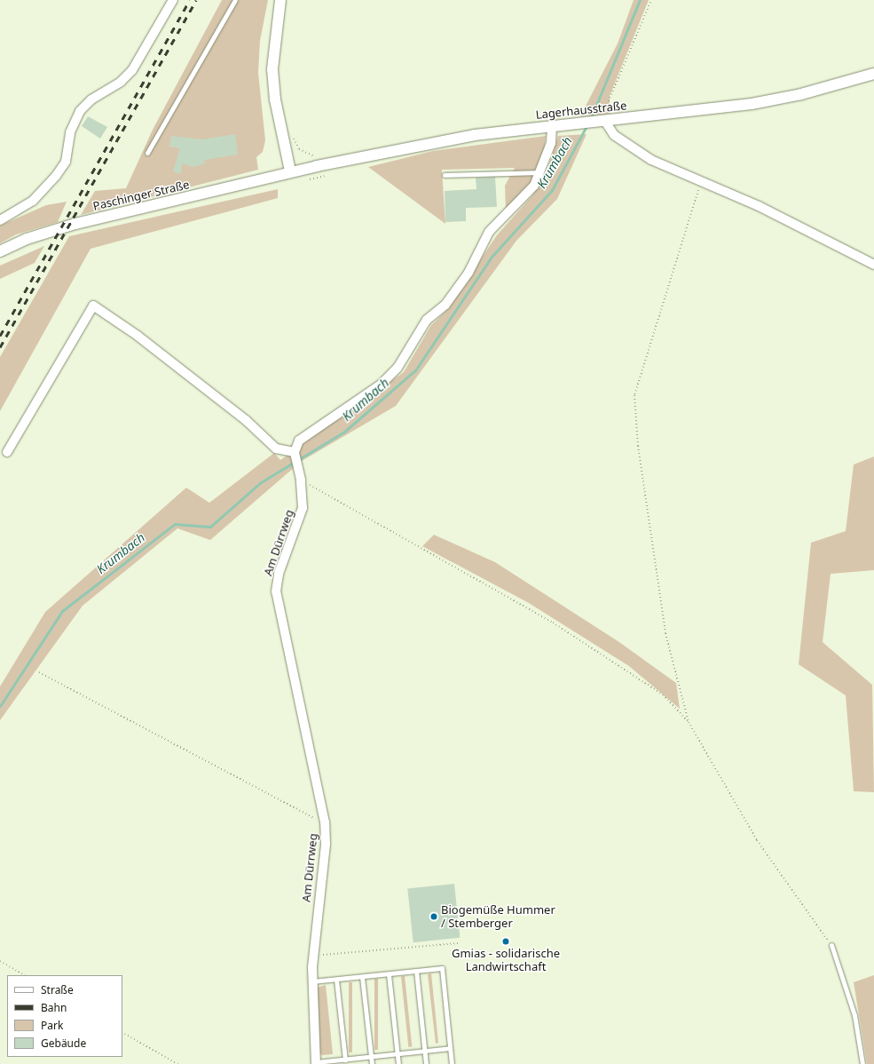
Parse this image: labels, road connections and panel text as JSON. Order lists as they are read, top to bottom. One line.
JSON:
{"streets":{"street":["Lagerhausstraße","Paschinger Straße","Am Dürrweg"]},"crossings":[["Lagerhausstraße","Paschinger Straße"]],"water":["Krumbach"],"places":["Biogemüße Hummer / Stemberger","Gmias - solidarische Landwirtschaft"],"legend":["Straße","Bahn","Park","Gebäude"]}
